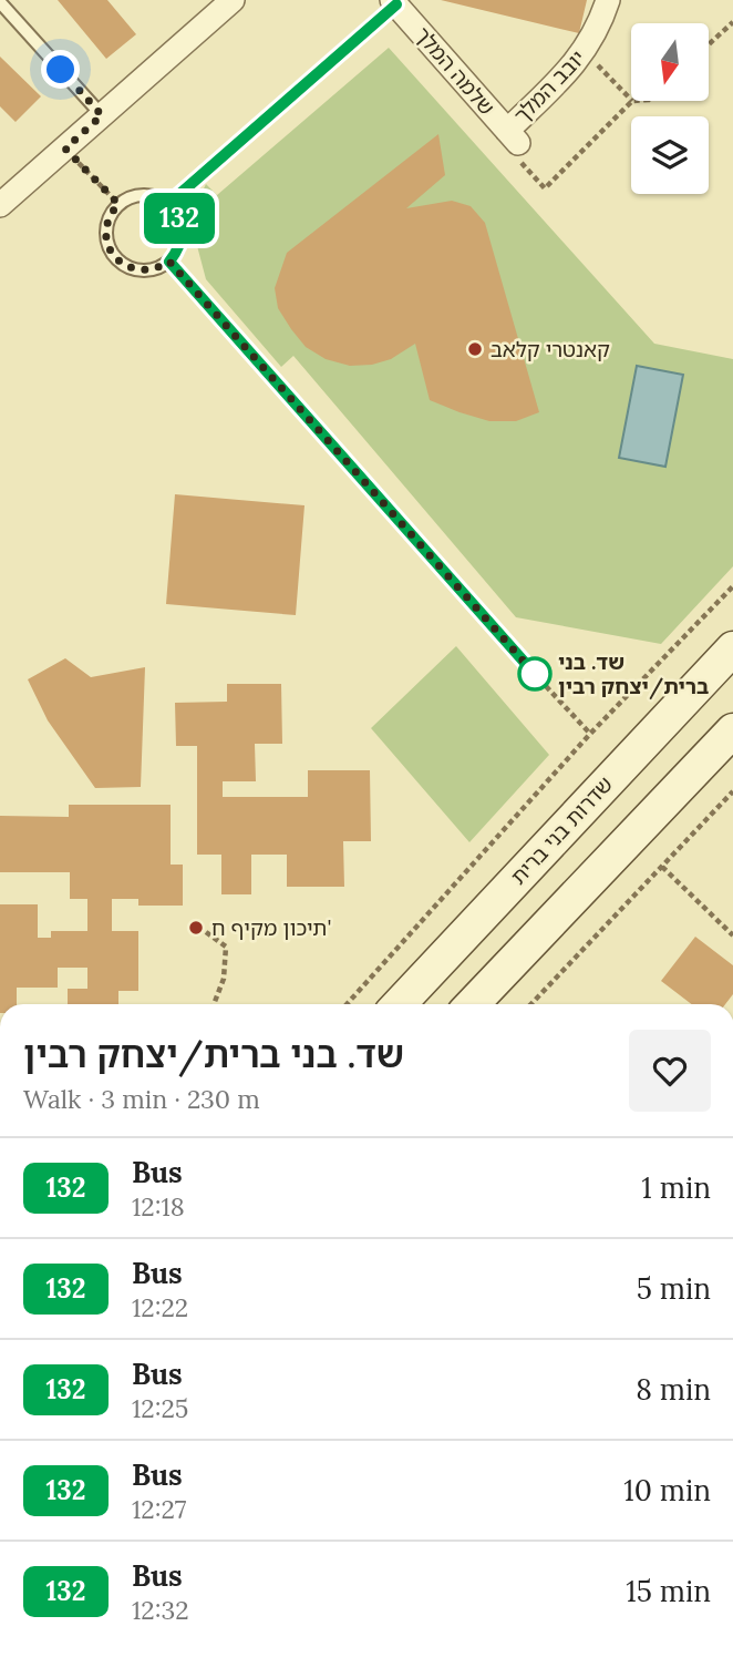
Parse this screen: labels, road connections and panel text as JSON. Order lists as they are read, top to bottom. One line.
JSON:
{"streets":{"main road":["שדרות בני ברית"],"street":["שלמה המלך","יובב המלך"]},"crossings":[["שלמה המלך","יובב המלך"]],"places":["קאנטרי קלאב","שד. בני ברית/יצחק רבין","תיכון מקיף ח'"],"lines":["bus line 132"],"north":"bottom","page":{"on_map":"132","heading":["שד. בני ברית/יצחק רבין","Walk · 3 min · 230 m"],"list":[{"mark":"132","name":"Bus","note":"12:18","value":"1 min"},{"mark":"132","name":"Bus","note":"12:22","value":"5 min"},{"mark":"132","name":"Bus","note":"12:25","value":"8 min"},{"mark":"132","name":"Bus","note":"12:27","value":"10 min"},{"mark":"132","name":"Bus","note":"12:32","value":"15 min"}]}}
